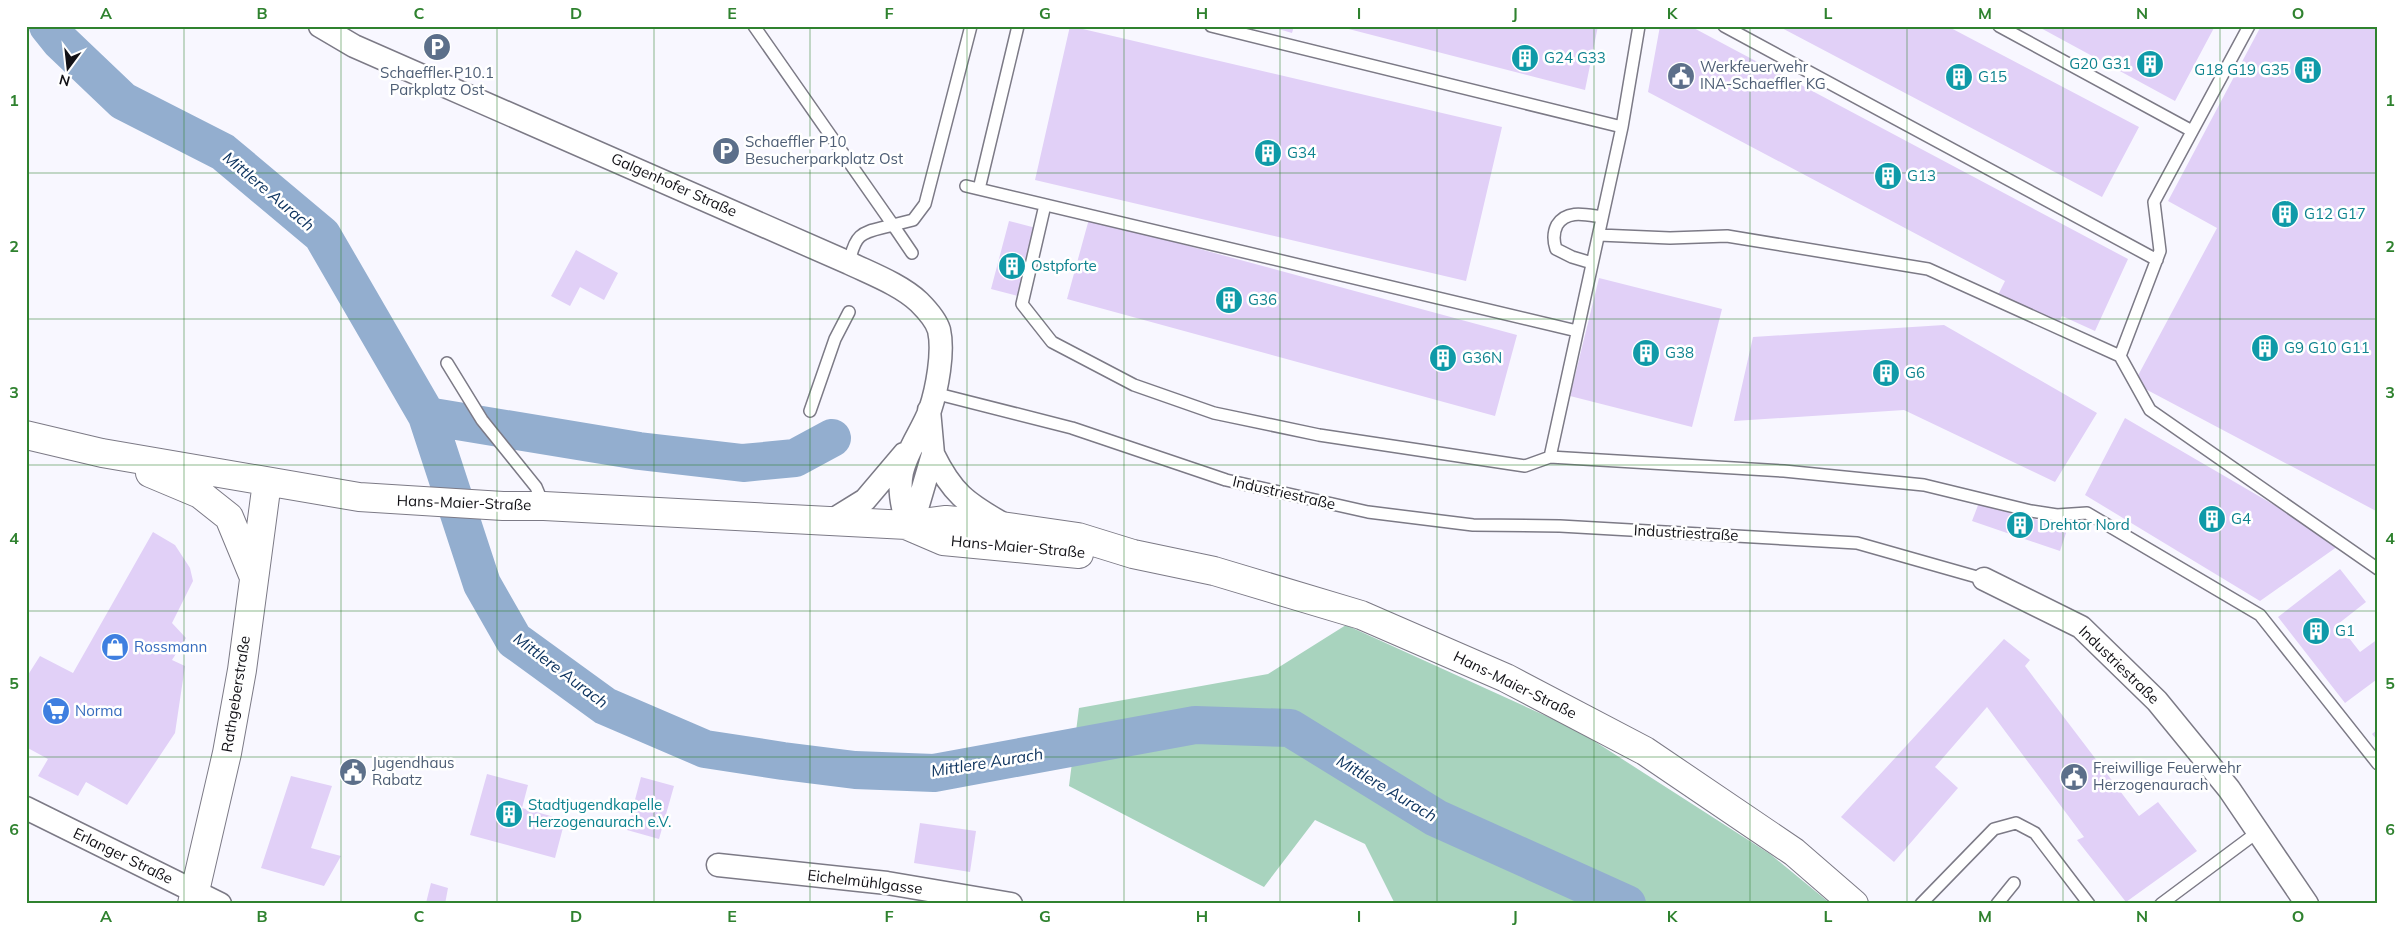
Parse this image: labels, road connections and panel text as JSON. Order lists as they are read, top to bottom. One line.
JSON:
{"streets":{"street":["Galgenhofer Straße","Industriestraße","Hans-Maier-Straße","Rathgeberstraße","Erlanger Straße","Eichelmühlgasse"]},"crossings":[["Galgenhofer Straße","Industriestraße"],["Galgenhofer Straße","Hans-Maier-Straße"],["Hans-Maier-Straße","Rathgeberstraße"],["Rathgeberstraße","Erlanger Straße"]],"water":["Mittlere Aurach"],"places":{"parking":["Schaeffler P10.1 Parkplatz Ost","Schaeffler P10 Besucherparkplatz Ost"],"building":["G24 G33","G20 G31","G18 G19 G35","G15","G34","G13","G12 G17","Ostpforte","G36","G9 G10 G11","G38","G36N","G6","G4","Drehtor Nord","G1","Stadtjugendkapelle Herzogenaurach e.V."],"public building":["Werkfeuerwehr INA-Schaeffler KG","Jugendhaus Rabatz","Freiwillige Feuerwehr Herzogenaurach"],"shop":["Rossmann"],"supermarket":["Norma"]},"north":"bottom","grid":{"columns":["A","B","C","D","E","F","G","H","I","J","K","L","M","N","O"],"rows":["1","2","3","4","5","6"]}}
